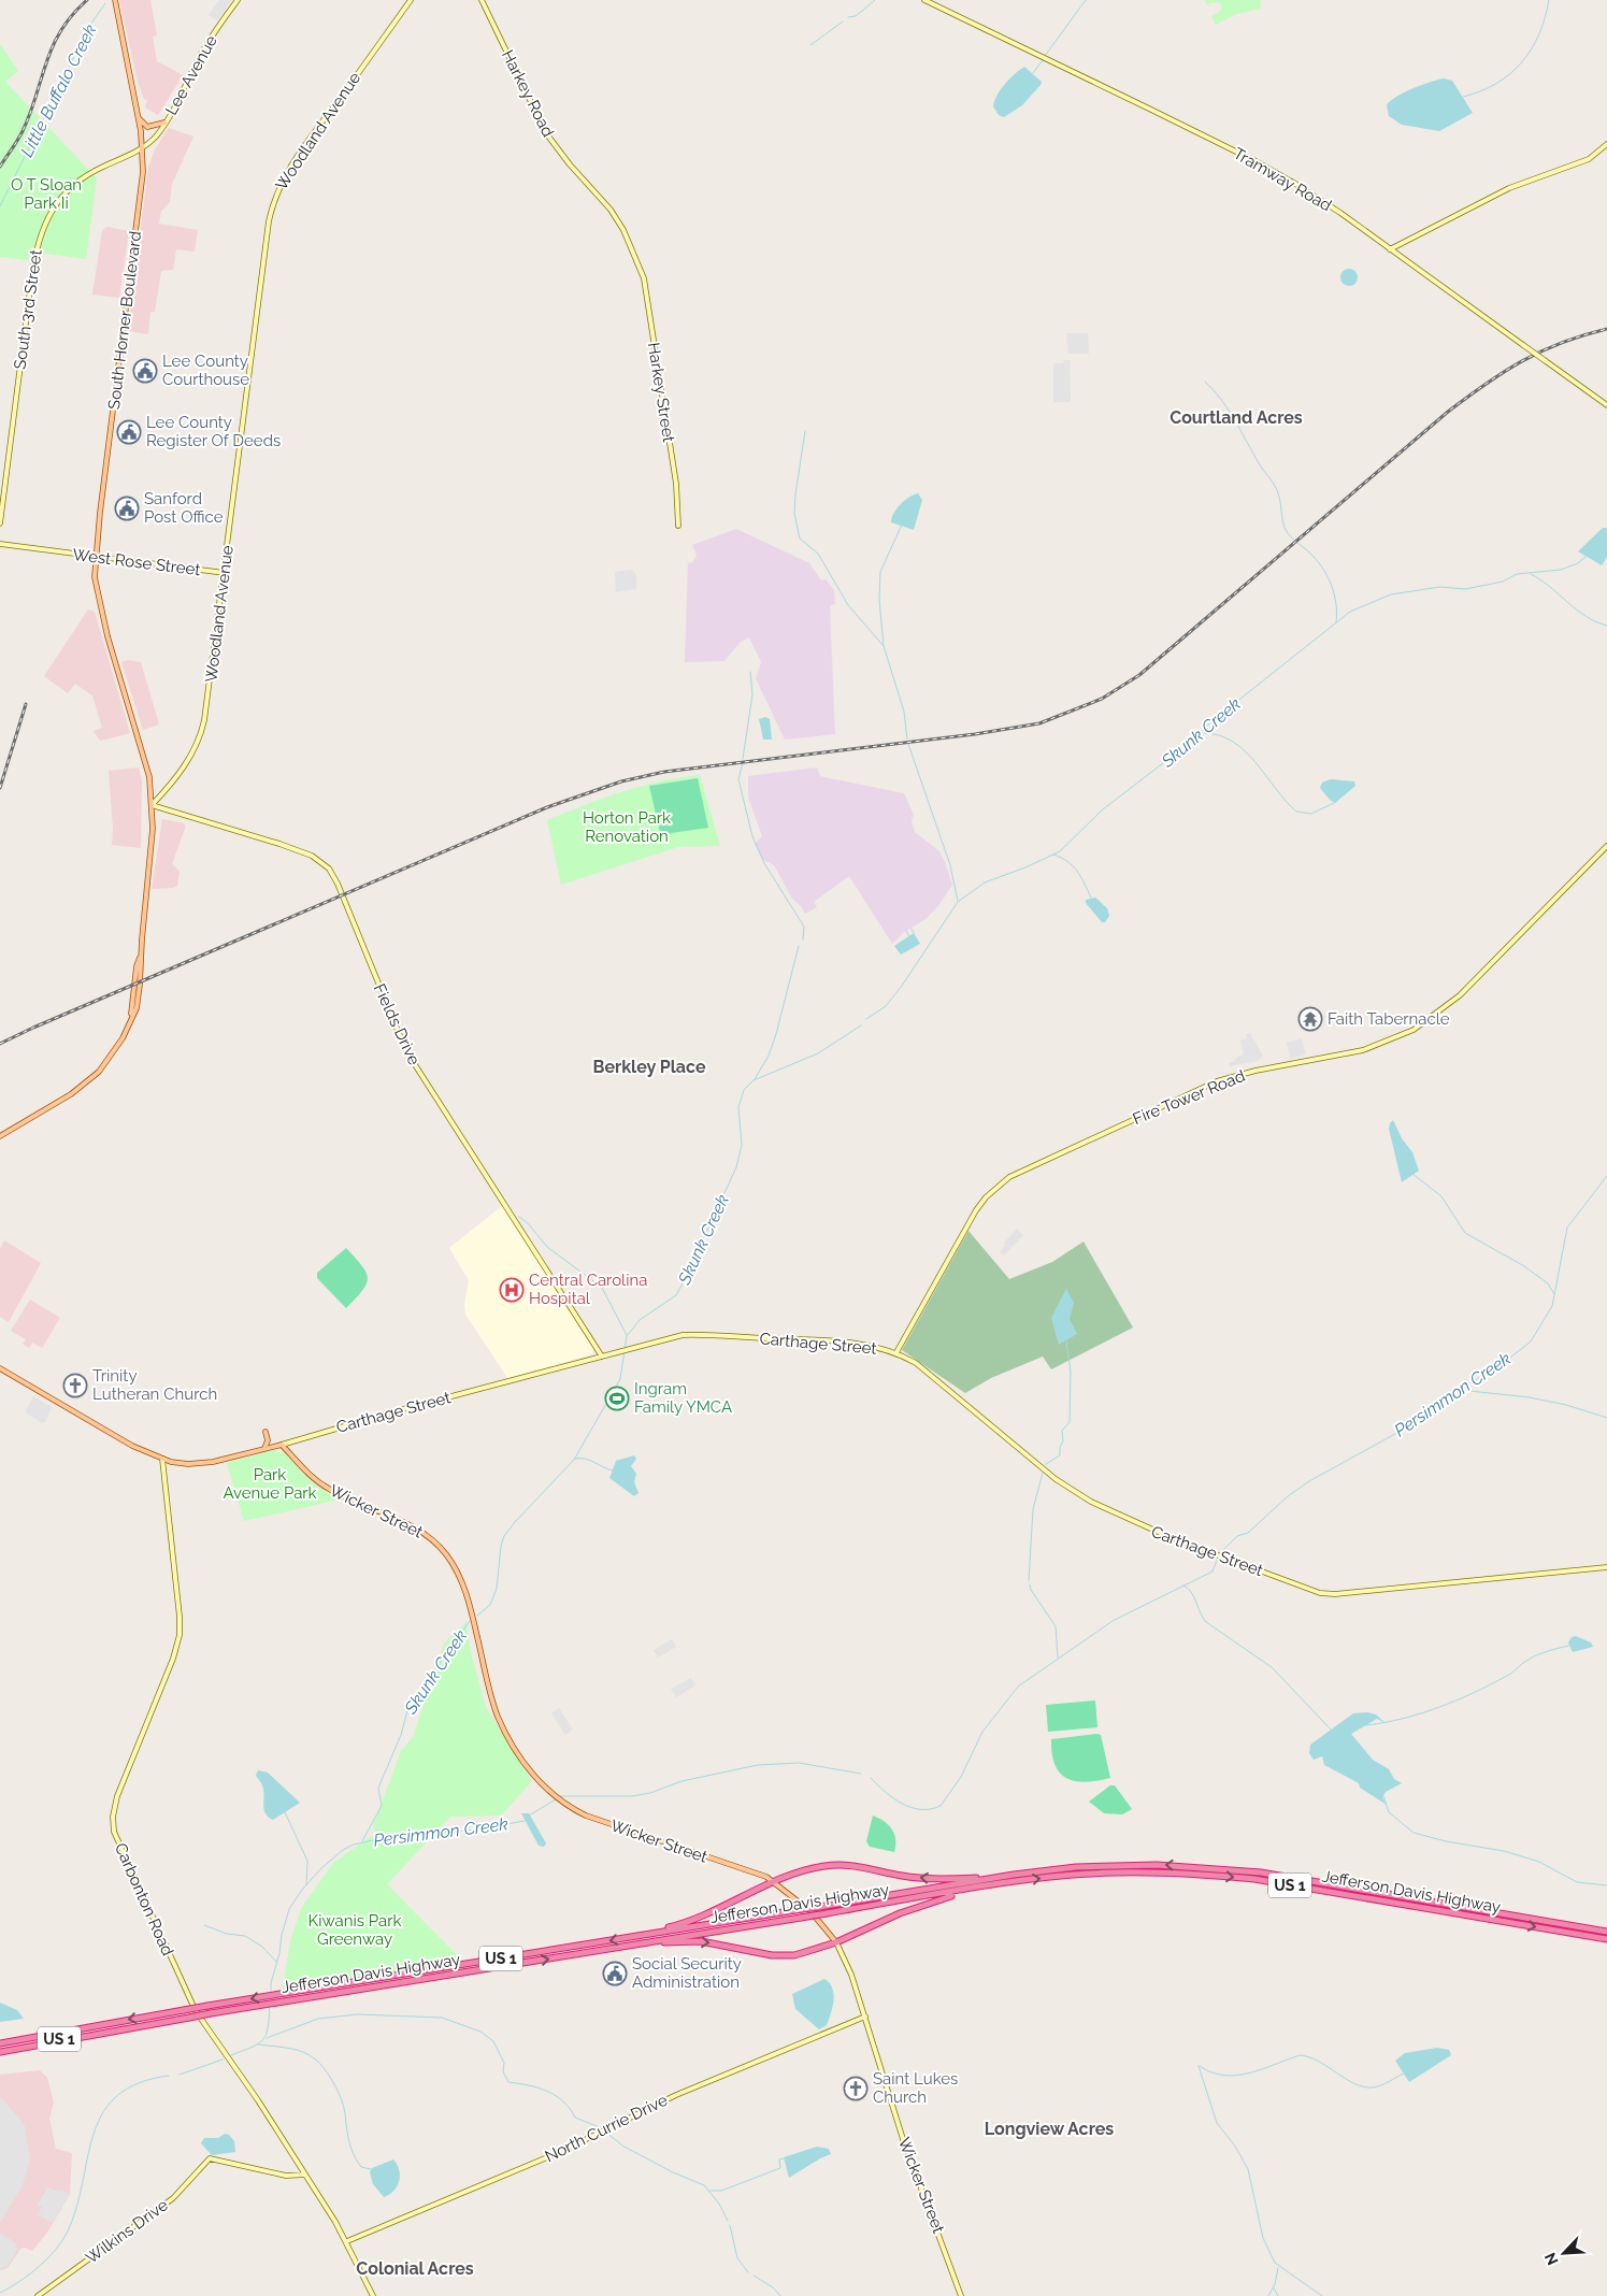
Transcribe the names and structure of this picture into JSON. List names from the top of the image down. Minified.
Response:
{"streets":{"highway":["US 1","Jefferson Davis Highway"],"main road":["South Horner Boulevard","Carthage Street","Wicker Street"],"street":["Lee Avenue","Harkey Road","Woodland Avenue","Tramway Road","South 3rd Street","Harkey Street","West Rose Street","Fields Drive","Fire Tower Road","Carbonton Road","North Currie Drive","Wilkins Drive"]},"crossings":[["Lee Avenue","South 3rd Street"],["Lee Avenue","South Horner Boulevard"],["Harkey Road","Harkey Street"],["Woodland Avenue","South Horner Boulevard"],["Woodland Avenue","West Rose Street"],["Woodland Avenue","Fields Drive"],["South 3rd Street","South Horner Boulevard"],["South Horner Boulevard","West Rose Street"],["South Horner Boulevard","Fields Drive"],["Fields Drive","Carthage Street"],["Fire Tower Road","Carthage Street"],["Carthage Street","Wicker Street"],["Carthage Street","Carbonton Road"],["Wicker Street","North Currie Drive"],["Carbonton Road","North Currie Drive"],["Carbonton Road","Wilkins Drive"]],"districts":["Courtland Acres","Berkley Place","Longview Acres","Colonial Acres"],"water":["Little Buffalo Creek","Skunk Creek","Persimmon Creek"],"parks":["O T Sloan Park Ii","Horton Park Renovation","Park Avenue Park","Kiwanis Park Greenway"],"places":{"public building":["Lee County Courthouse","Lee County Register Of Deeds","Sanford Post Office","Social Security Administration"],"temple":["Faith Tabernacle"],"hospital":["Central Carolina Hospital"],"church":["Trinity Lutheran Church","Saint Lukes Church"],"sports":["Ingram Family YMCA"]},"north":"bottom left"}
